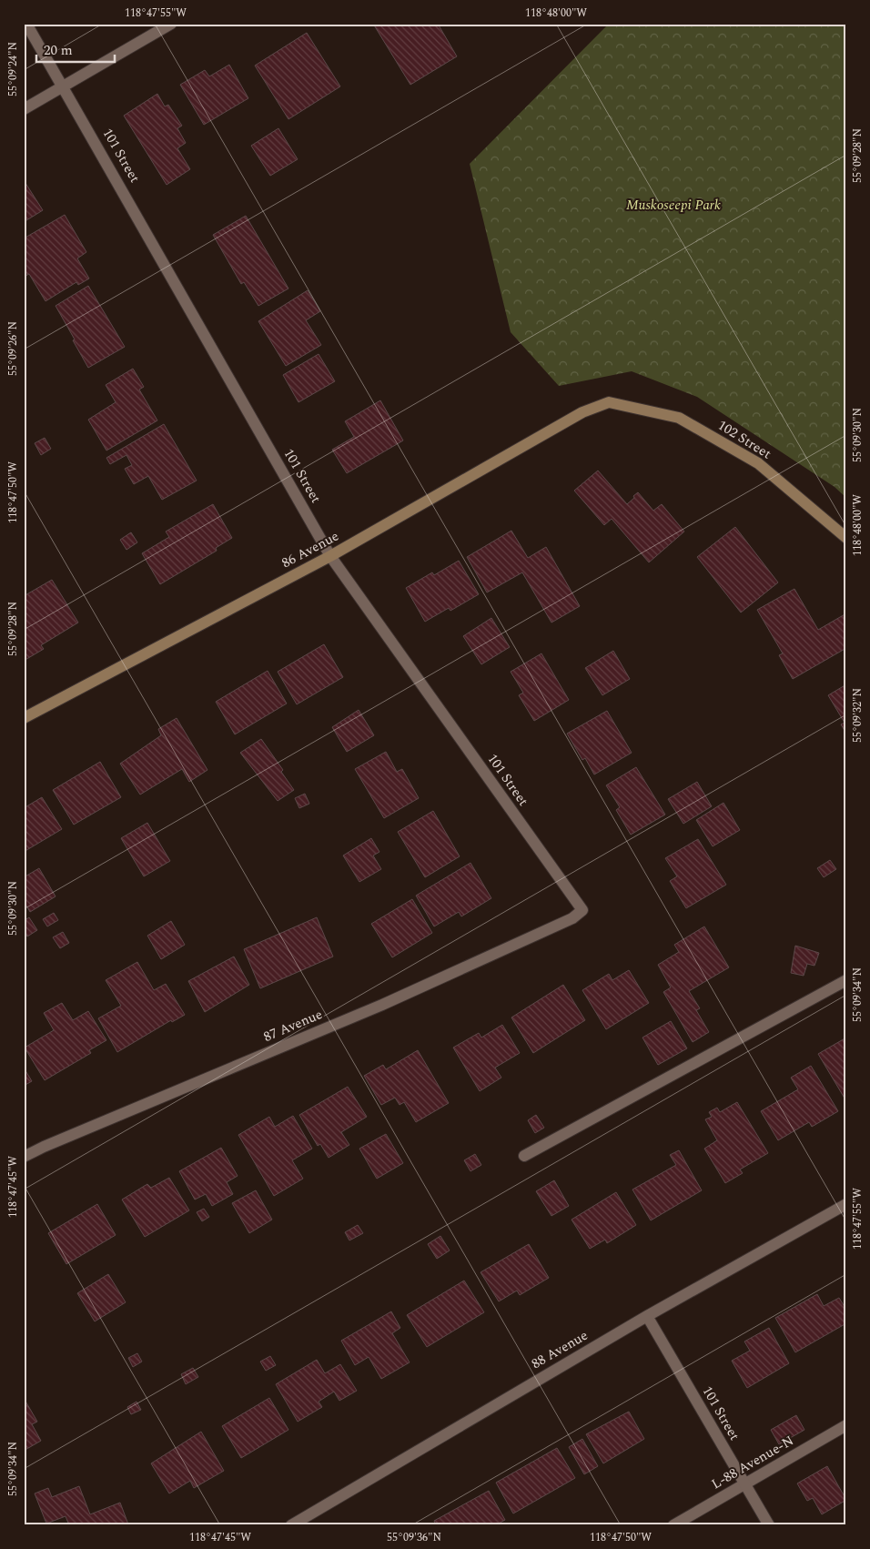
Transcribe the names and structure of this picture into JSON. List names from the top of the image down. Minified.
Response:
{"streets":{"street":["101 Street","102 Street","86 Avenue","87 Avenue","88 Avenue","L-88 Avenue-N"]},"crossings":[["101 Street","86 Avenue"],["101 Street","87 Avenue"],["101 Street","88 Avenue"],["101 Street","L-88 Avenue-N"],["102 Street","86 Avenue"]],"parks":["Muskoseepi Park"],"scale_bar":"20 m","coordinates":["118°47'55\"W","118°48'00\"W","55°09'24\"N","55°09'28\"N","55°09'26\"N","55°09'30\"N","118°47'50\"W","55°09'32\"N","55°09'34\"N","118°47'45\"W","55°09'36\"N"]}
